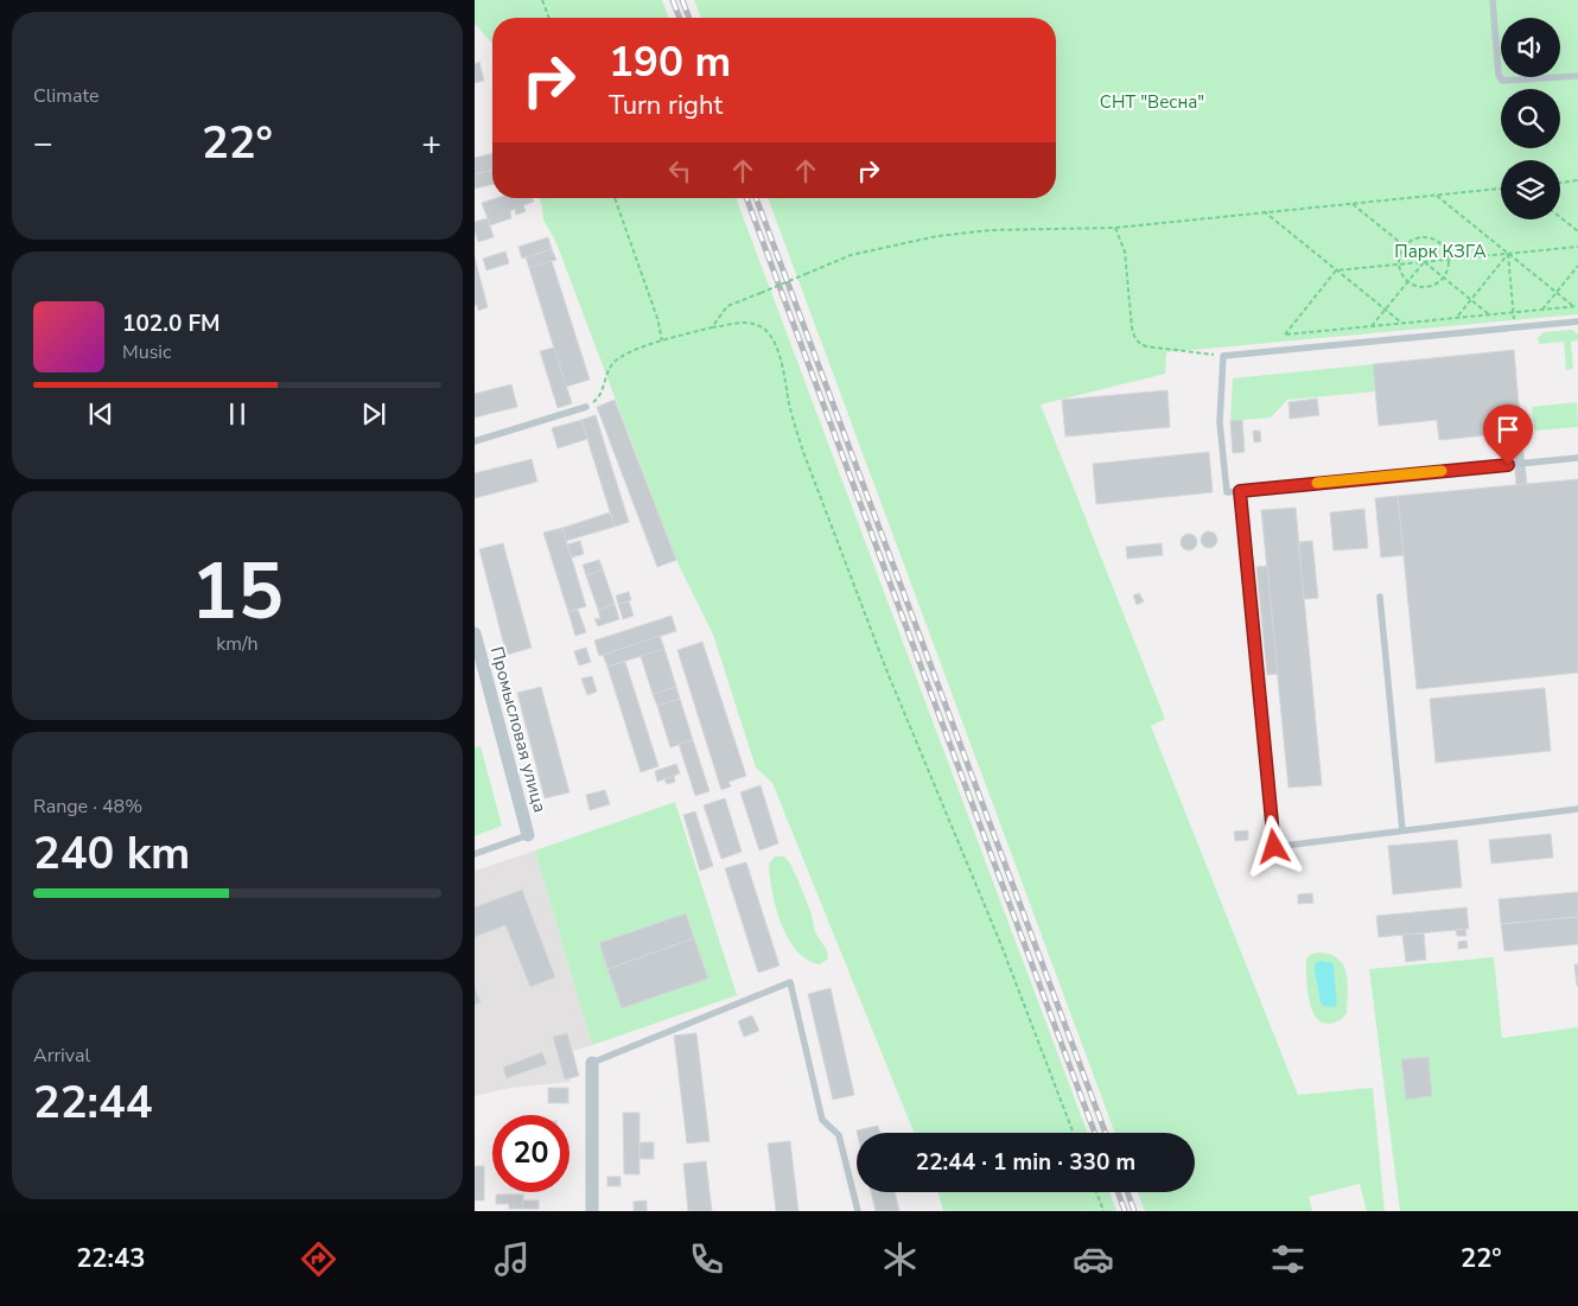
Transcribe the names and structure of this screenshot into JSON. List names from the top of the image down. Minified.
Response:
{"streets":{"street":["Промысловая улица"]},"parks":["СНТ \"Весна\"","Парк КЗГА"],"page":{"tile":["Climate",["15","km/h"],["Range · 48%","240 km"],["Arrival","22:44"]],"turn":["190 m","Turn right"],"heat":["−","22°","+"],"song":["102.0 FM","Music"],"limit":"20","trip":"22:44 · 1 min · 330 m","tabs":["22:43","22°"]}}
